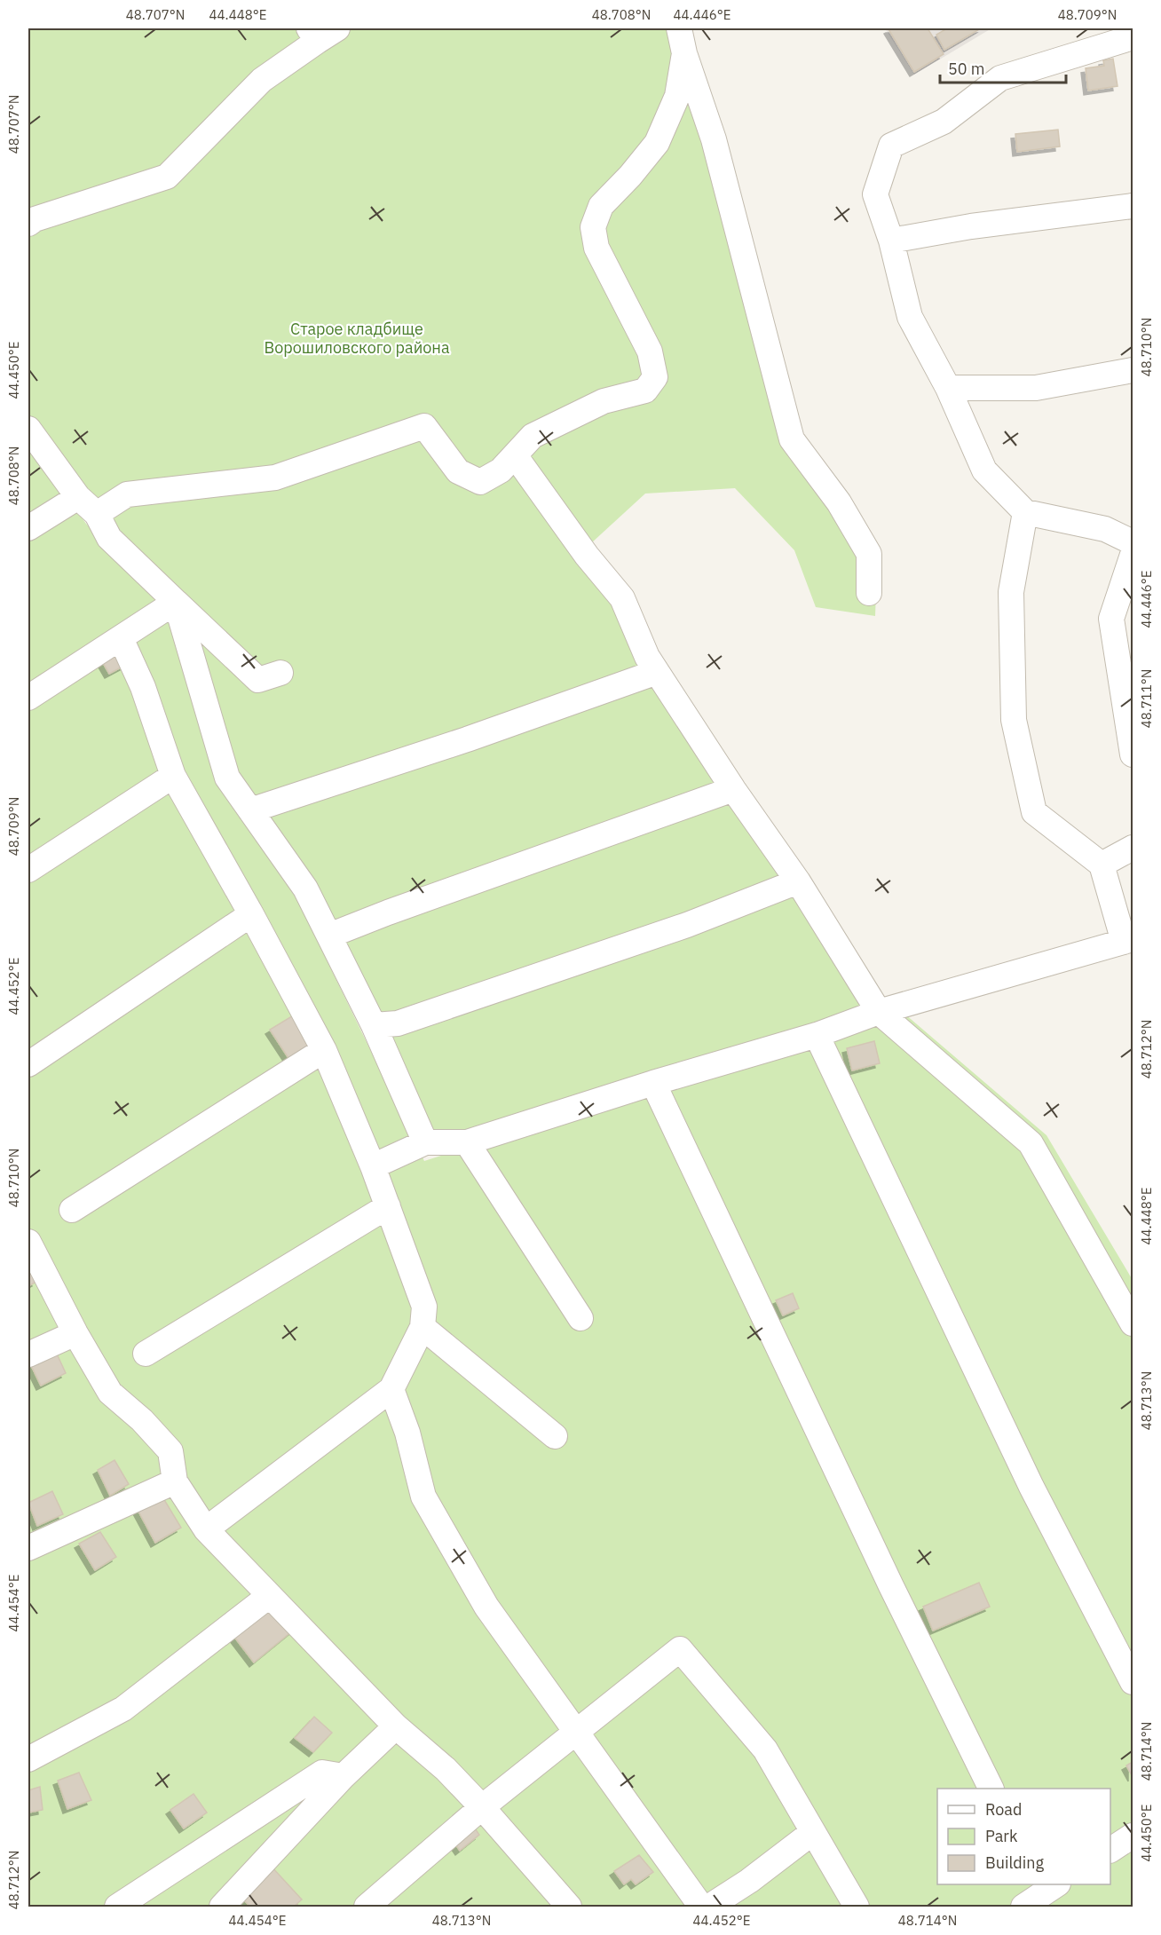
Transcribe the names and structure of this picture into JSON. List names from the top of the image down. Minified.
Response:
{"parks":["Старое кладбище Ворошиловского района"],"legend":["Road","Park","Building"],"scale_bar":"50 m","coordinates":["48.707°N","44.448°E","48.708°N","44.446°E","48.709°N","48.710°N","44.450°E","48.711°N","44.452°E","48.712°N","48.713°N","44.454°E","48.714°N"]}
